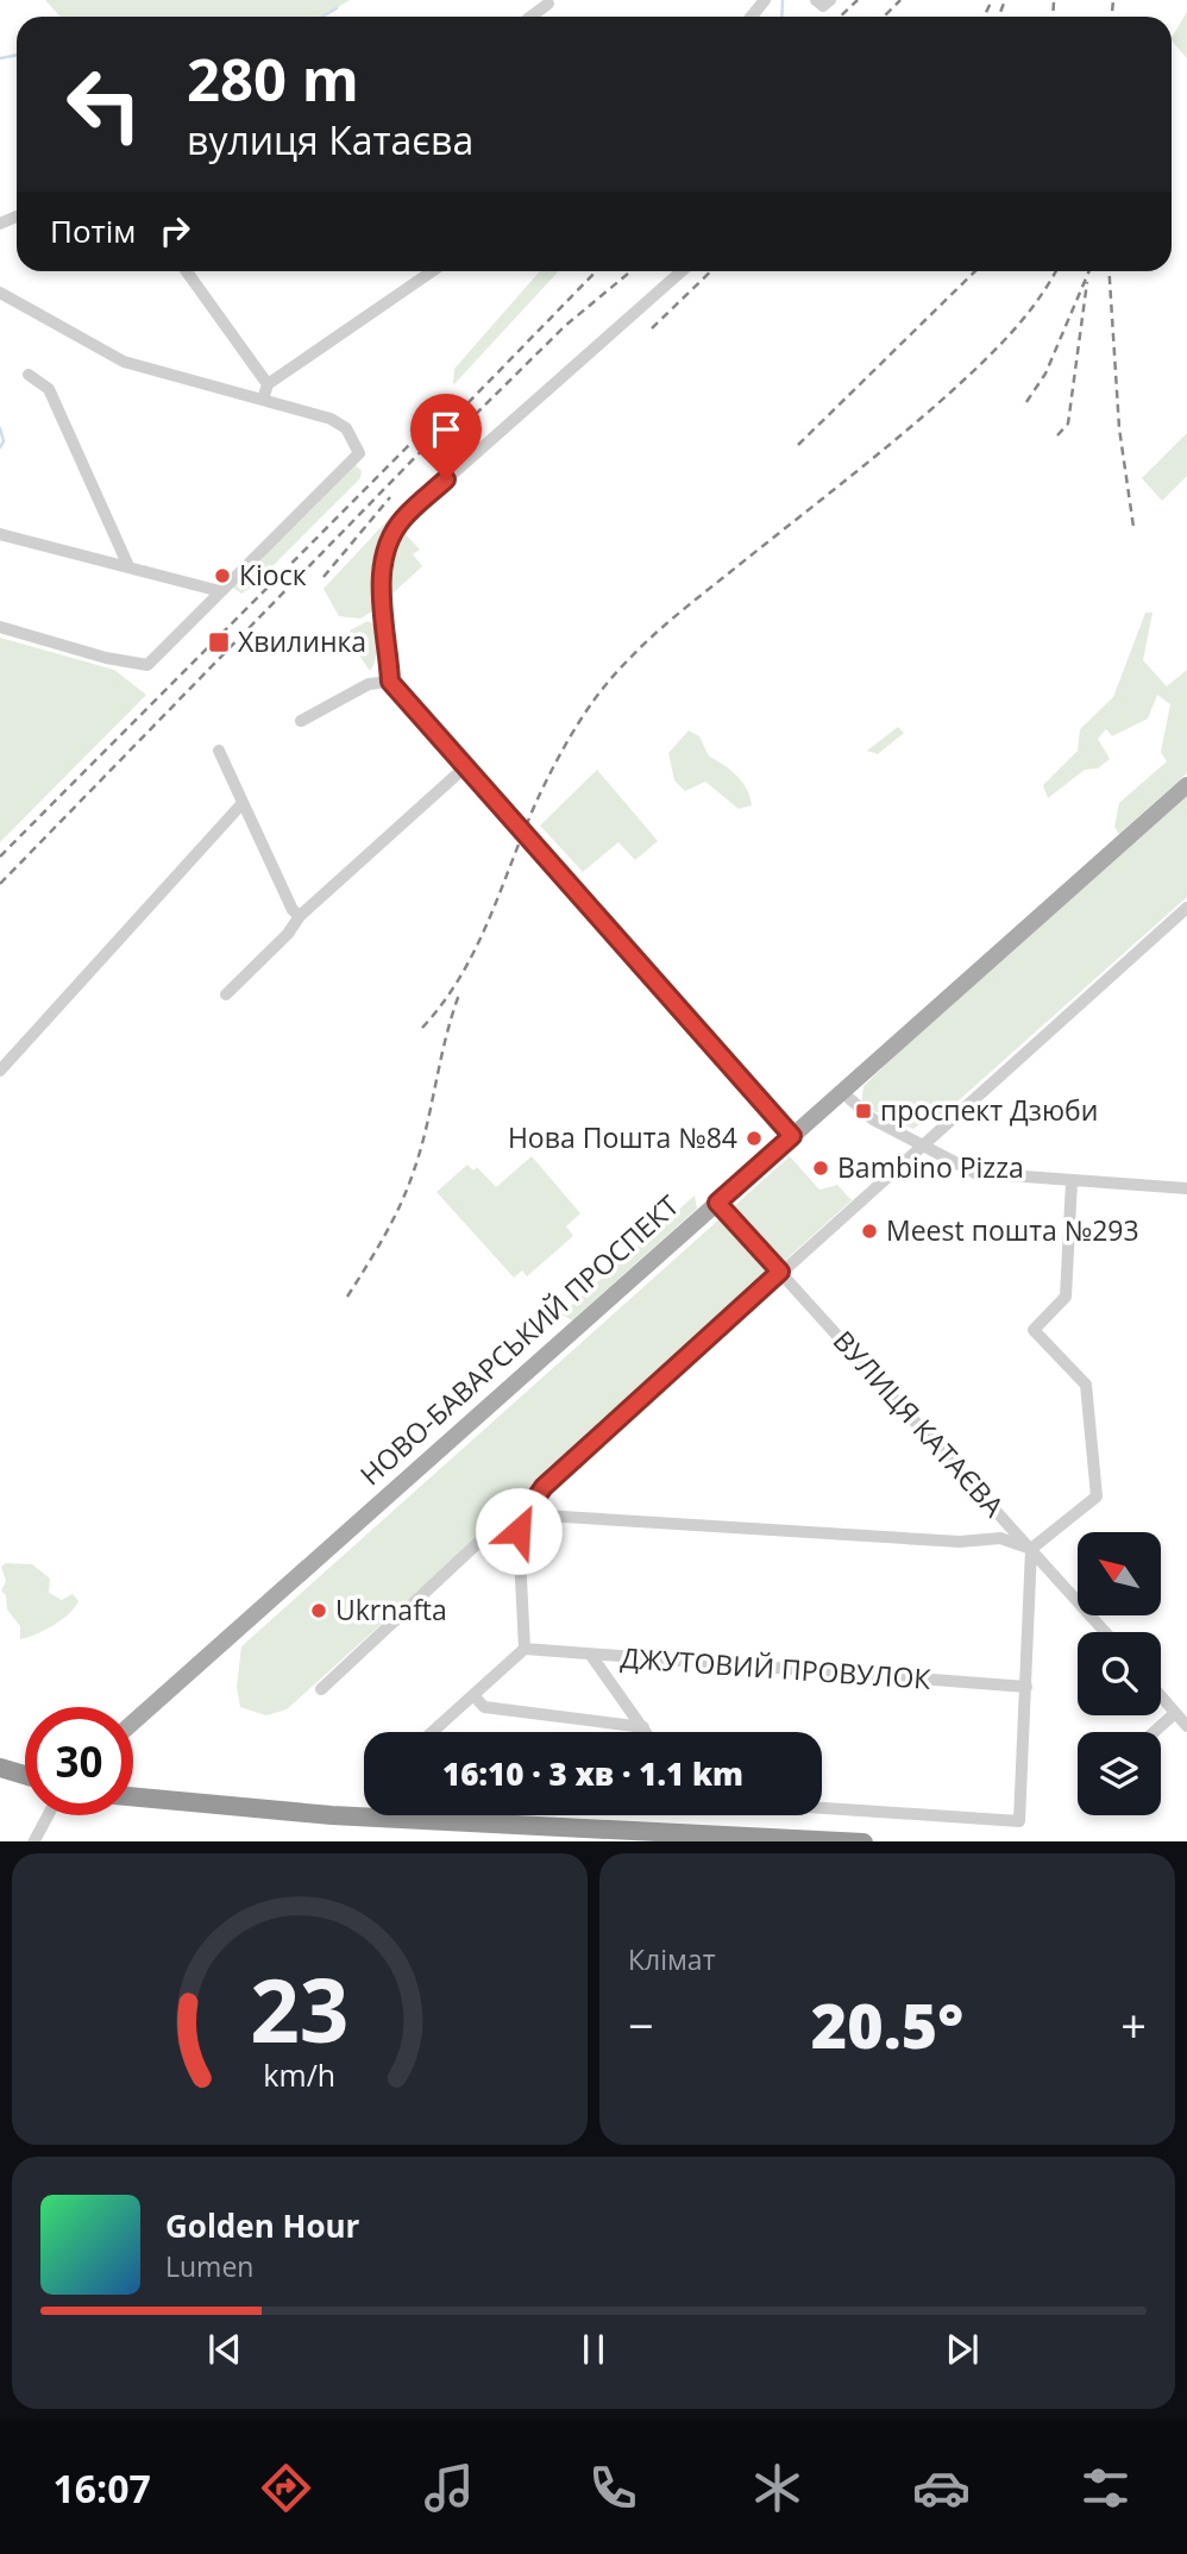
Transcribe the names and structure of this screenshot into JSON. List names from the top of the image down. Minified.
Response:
{"streets":{"main road":["НОВО-БАВАРСЬКИЙ ПРОСПЕКТ"],"street":["ВУЛИЦЯ КАТАЄВА","ДЖУТОВИЙ ПРОВУЛОК"]},"crossings":[["НОВО-БАВАРСЬКИЙ ПРОСПЕКТ","ВУЛИЦЯ КАТАЄВА"]],"places":{"other":["Кіоск","Нова Пошта №84","Bambino Pizza","Meest пошта №293","Ukrnafta"],"transit":["Хвилинка","проспект Дзюби"]},"north":"top left","page":{"turn":["280 m","вулиця Катаєва"],"then":"Потім","limit":"30","trip":"16:10 · 3 хв · 1.1 km","tile":"Клімат","heat":["−","20.5°","+"],"song":["Golden Hour","Lumen"],"tabs":"16:07","gauge":["23","km/h"]}}
